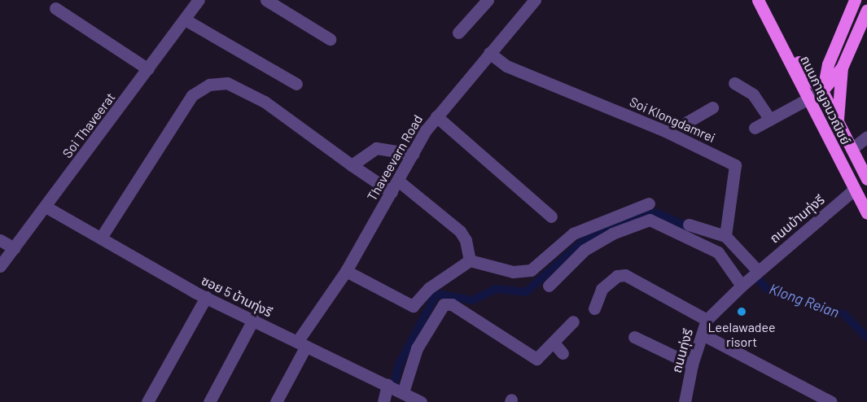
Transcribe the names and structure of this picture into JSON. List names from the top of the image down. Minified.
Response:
{"streets":{"main road":["ถนนกาญจนวณิชย์"],"street":["Soi Klongdamrei","Soi Thaveerat","Thaveevarn Road","ถนนบ้านทุ่งรี","ซอย 5 บ้านทุ่งรี","ถนนทุ่งรี"]},"crossings":[["ถนนกาญจนวณิชย์","ถนนบ้านทุ่งรี"],["Soi Klongdamrei","Thaveevarn Road"],["Soi Thaveerat","ซอย 5 บ้านทุ่งรี"],["Thaveevarn Road","ซอย 5 บ้านทุ่งรี"],["ถนนบ้านทุ่งรี","ถนนทุ่งรี"]],"water":["Klong Reian"],"places":["Leelawadee risort"]}
